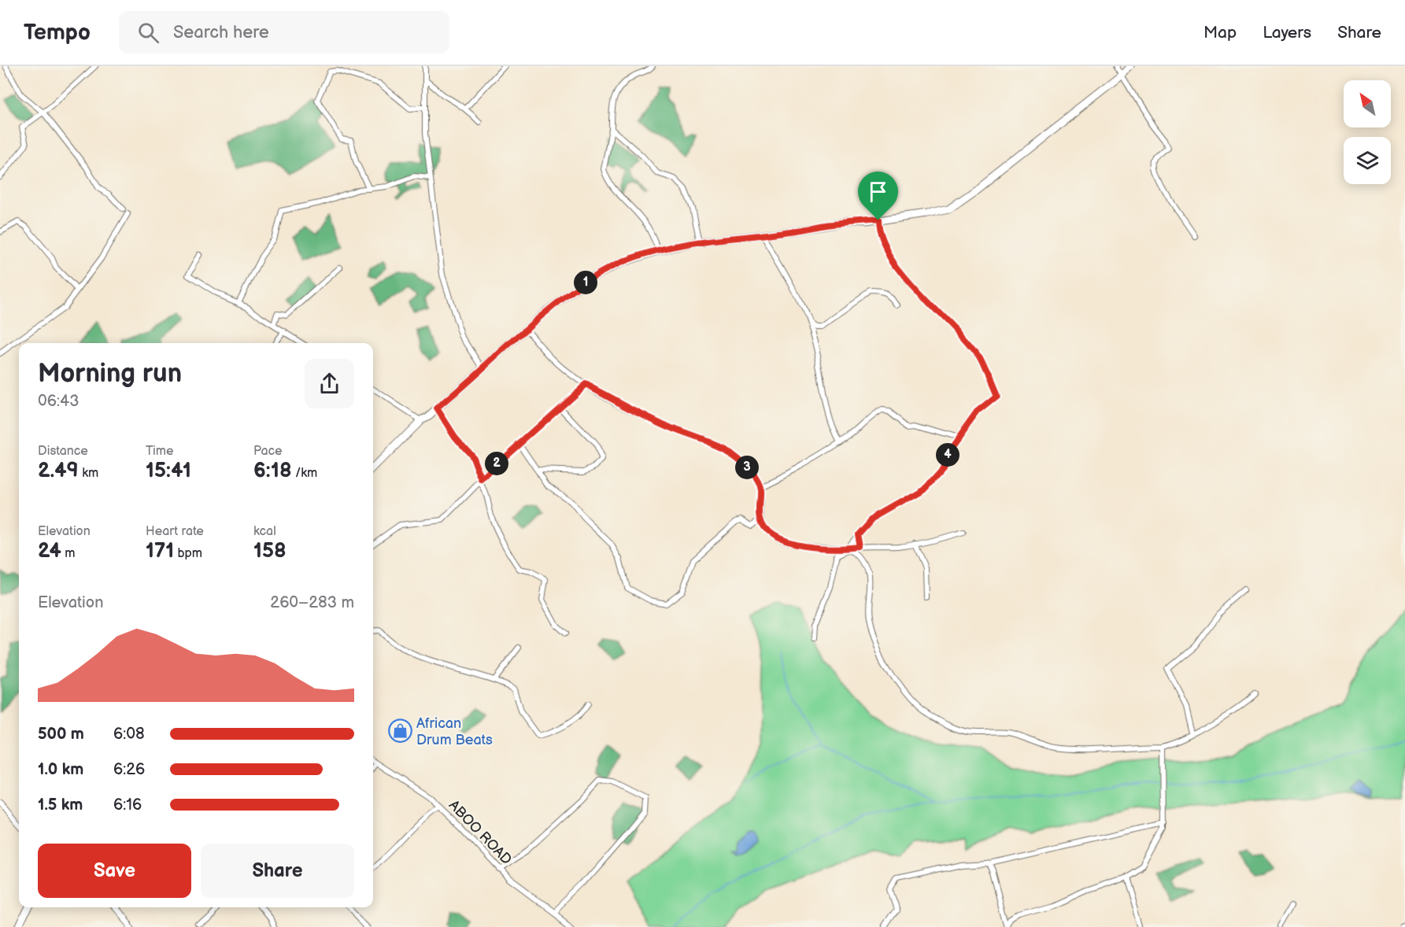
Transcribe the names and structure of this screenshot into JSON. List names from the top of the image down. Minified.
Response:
{"streets":{"street":["ABOO ROAD"]},"places":{"shop":["African Drum Beats"]},"north":"top left","page":{"header":"Tempo","search":"Search here","nav":["Map","Layers","Share"],"pins":["1","4","2","3"],"heading":["Morning run","06:43"],"stats":[["Distance","2.49 km"],["Time","15:41"],["Pace","6:18 /km"],["Elevation","24 m"],["Heart rate","171 bpm"],["kcal","158"]],"chart":["Elevation","260–283 m"],"list":[{"name":"500 m","note":"6:08"},{"name":"1.0 km","note":"6:26"},{"name":"1.5 km","note":"6:16"}],"buttons":["Save","Share"]}}
